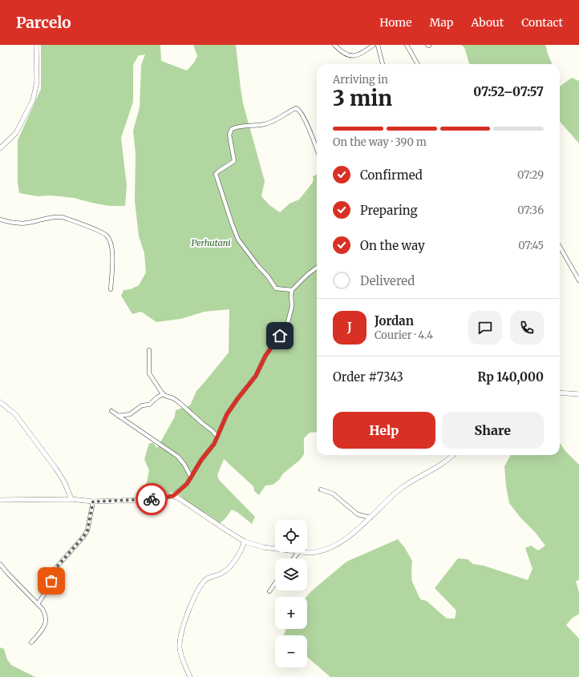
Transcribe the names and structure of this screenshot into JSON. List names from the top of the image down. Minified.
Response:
{"parks":["Perhutani"],"page":{"header":"Parcelo","nav":["Home","Map","About","Contact"],"heading":["3 min","Arriving in","07:52–07:57"],"panel":["Jordan","Courier · 4.4","Order #7343","Rp 140,000"],"bar":"On the way · 390 m","list":[["Confirmed","07:29"],["Preparing","07:36"],["On the way","07:45"],"Delivered"],"round":"J","buttons":["Help","Share"],"map_buttons":["+","−"]}}
